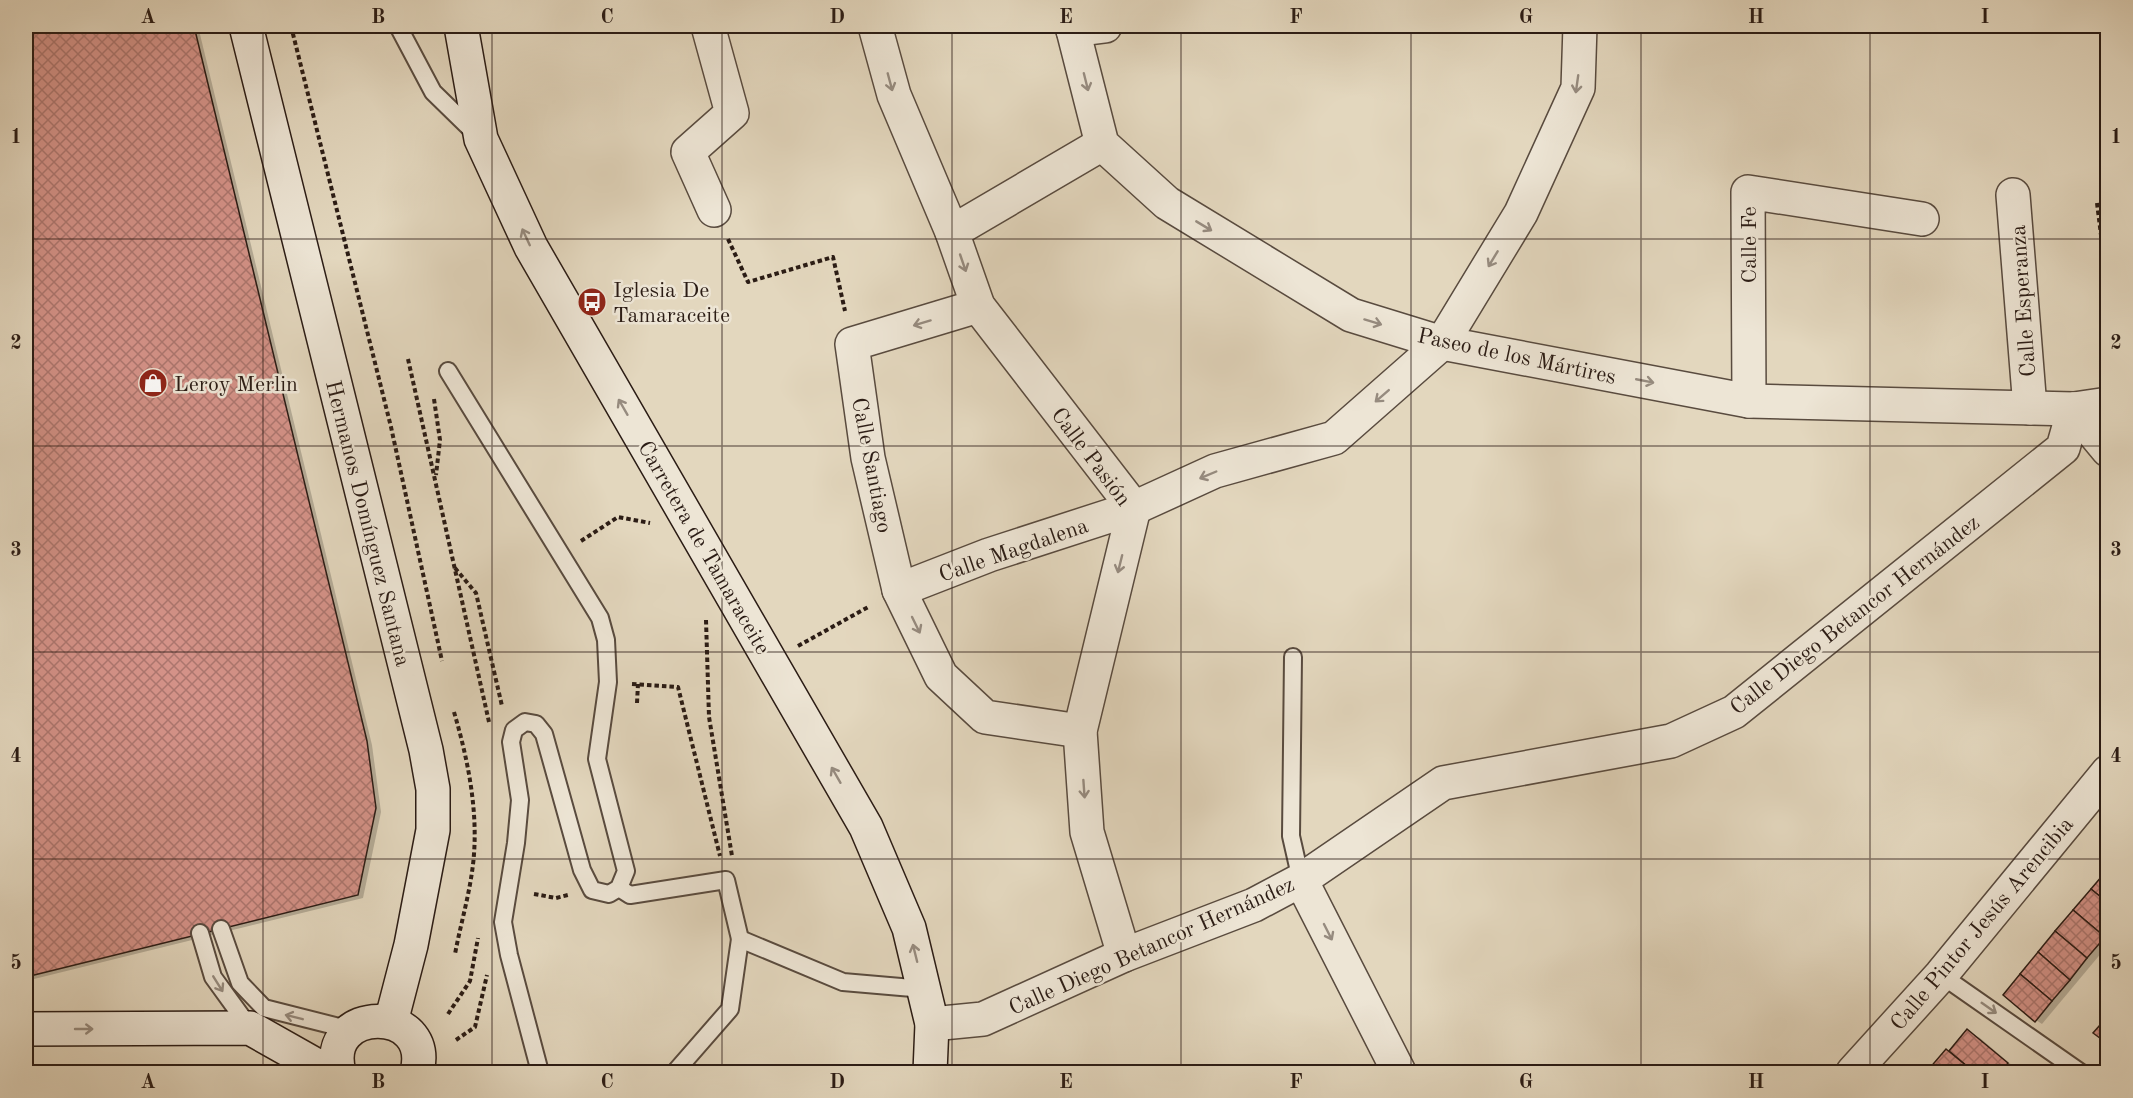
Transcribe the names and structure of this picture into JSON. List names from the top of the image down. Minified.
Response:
{"streets":{"street":["Calle Fe","Calle Esperanza","Paseo de los Mártires","Calle Pasión","Calle Santiago","Hermanos Domínguez Santana","Carretera de Tamaraceite","Calle Magdalena","Calle Diego Betancor Hernández","Calle Pintor Jesús Arencibia"]},"crossings":[["Calle Fe","Paseo de los Mártires"],["Calle Esperanza","Paseo de los Mártires"],["Paseo de los Mártires","Calle Magdalena"],["Paseo de los Mártires","Calle Diego Betancor Hernández"],["Calle Pasión","Calle Santiago"],["Calle Pasión","Calle Magdalena"],["Calle Pasión","Calle Diego Betancor Hernández"],["Calle Santiago","Calle Magdalena"],["Carretera de Tamaraceite","Calle Diego Betancor Hernández"]],"one_way":["Paseo de los Mártires","Calle Pasión","Calle Santiago","Carretera de Tamaraceite","Calle Magdalena"],"places":{"bus stop":["Iglesia De Tamaraceite"],"shop":["Leroy Merlin"]},"grid":{"columns":["A","B","C","D","E","F","G","H","I"],"rows":["1","2","3","4","5"]}}
